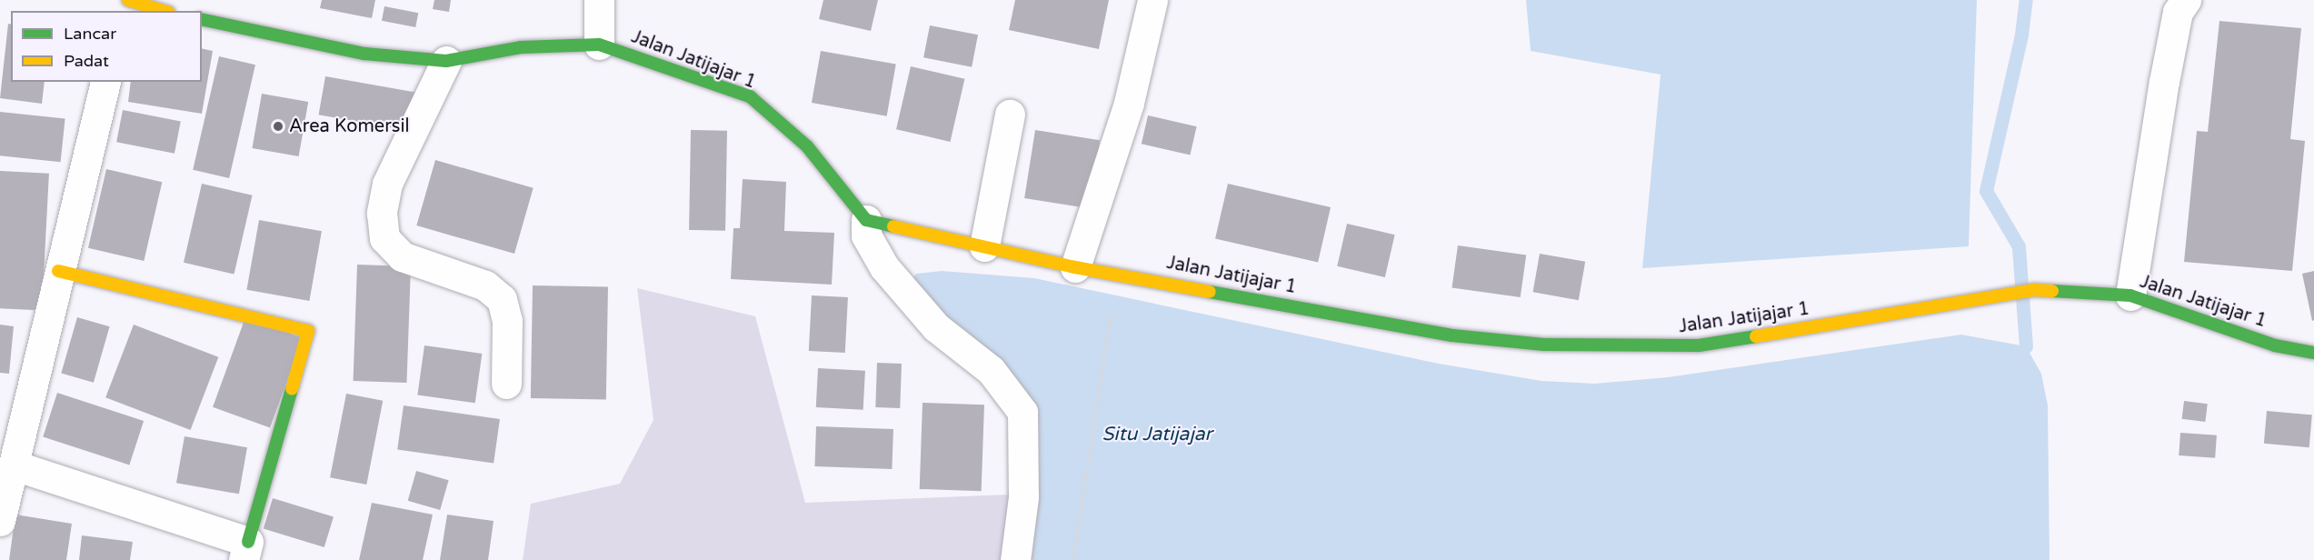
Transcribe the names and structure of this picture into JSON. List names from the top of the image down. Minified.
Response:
{"streets":{"street":["Jalan Jatijajar 1"]},"water":["Situ Jatijajar"],"places":["Area Komersil"],"legend":["Lancar","Padat"]}
